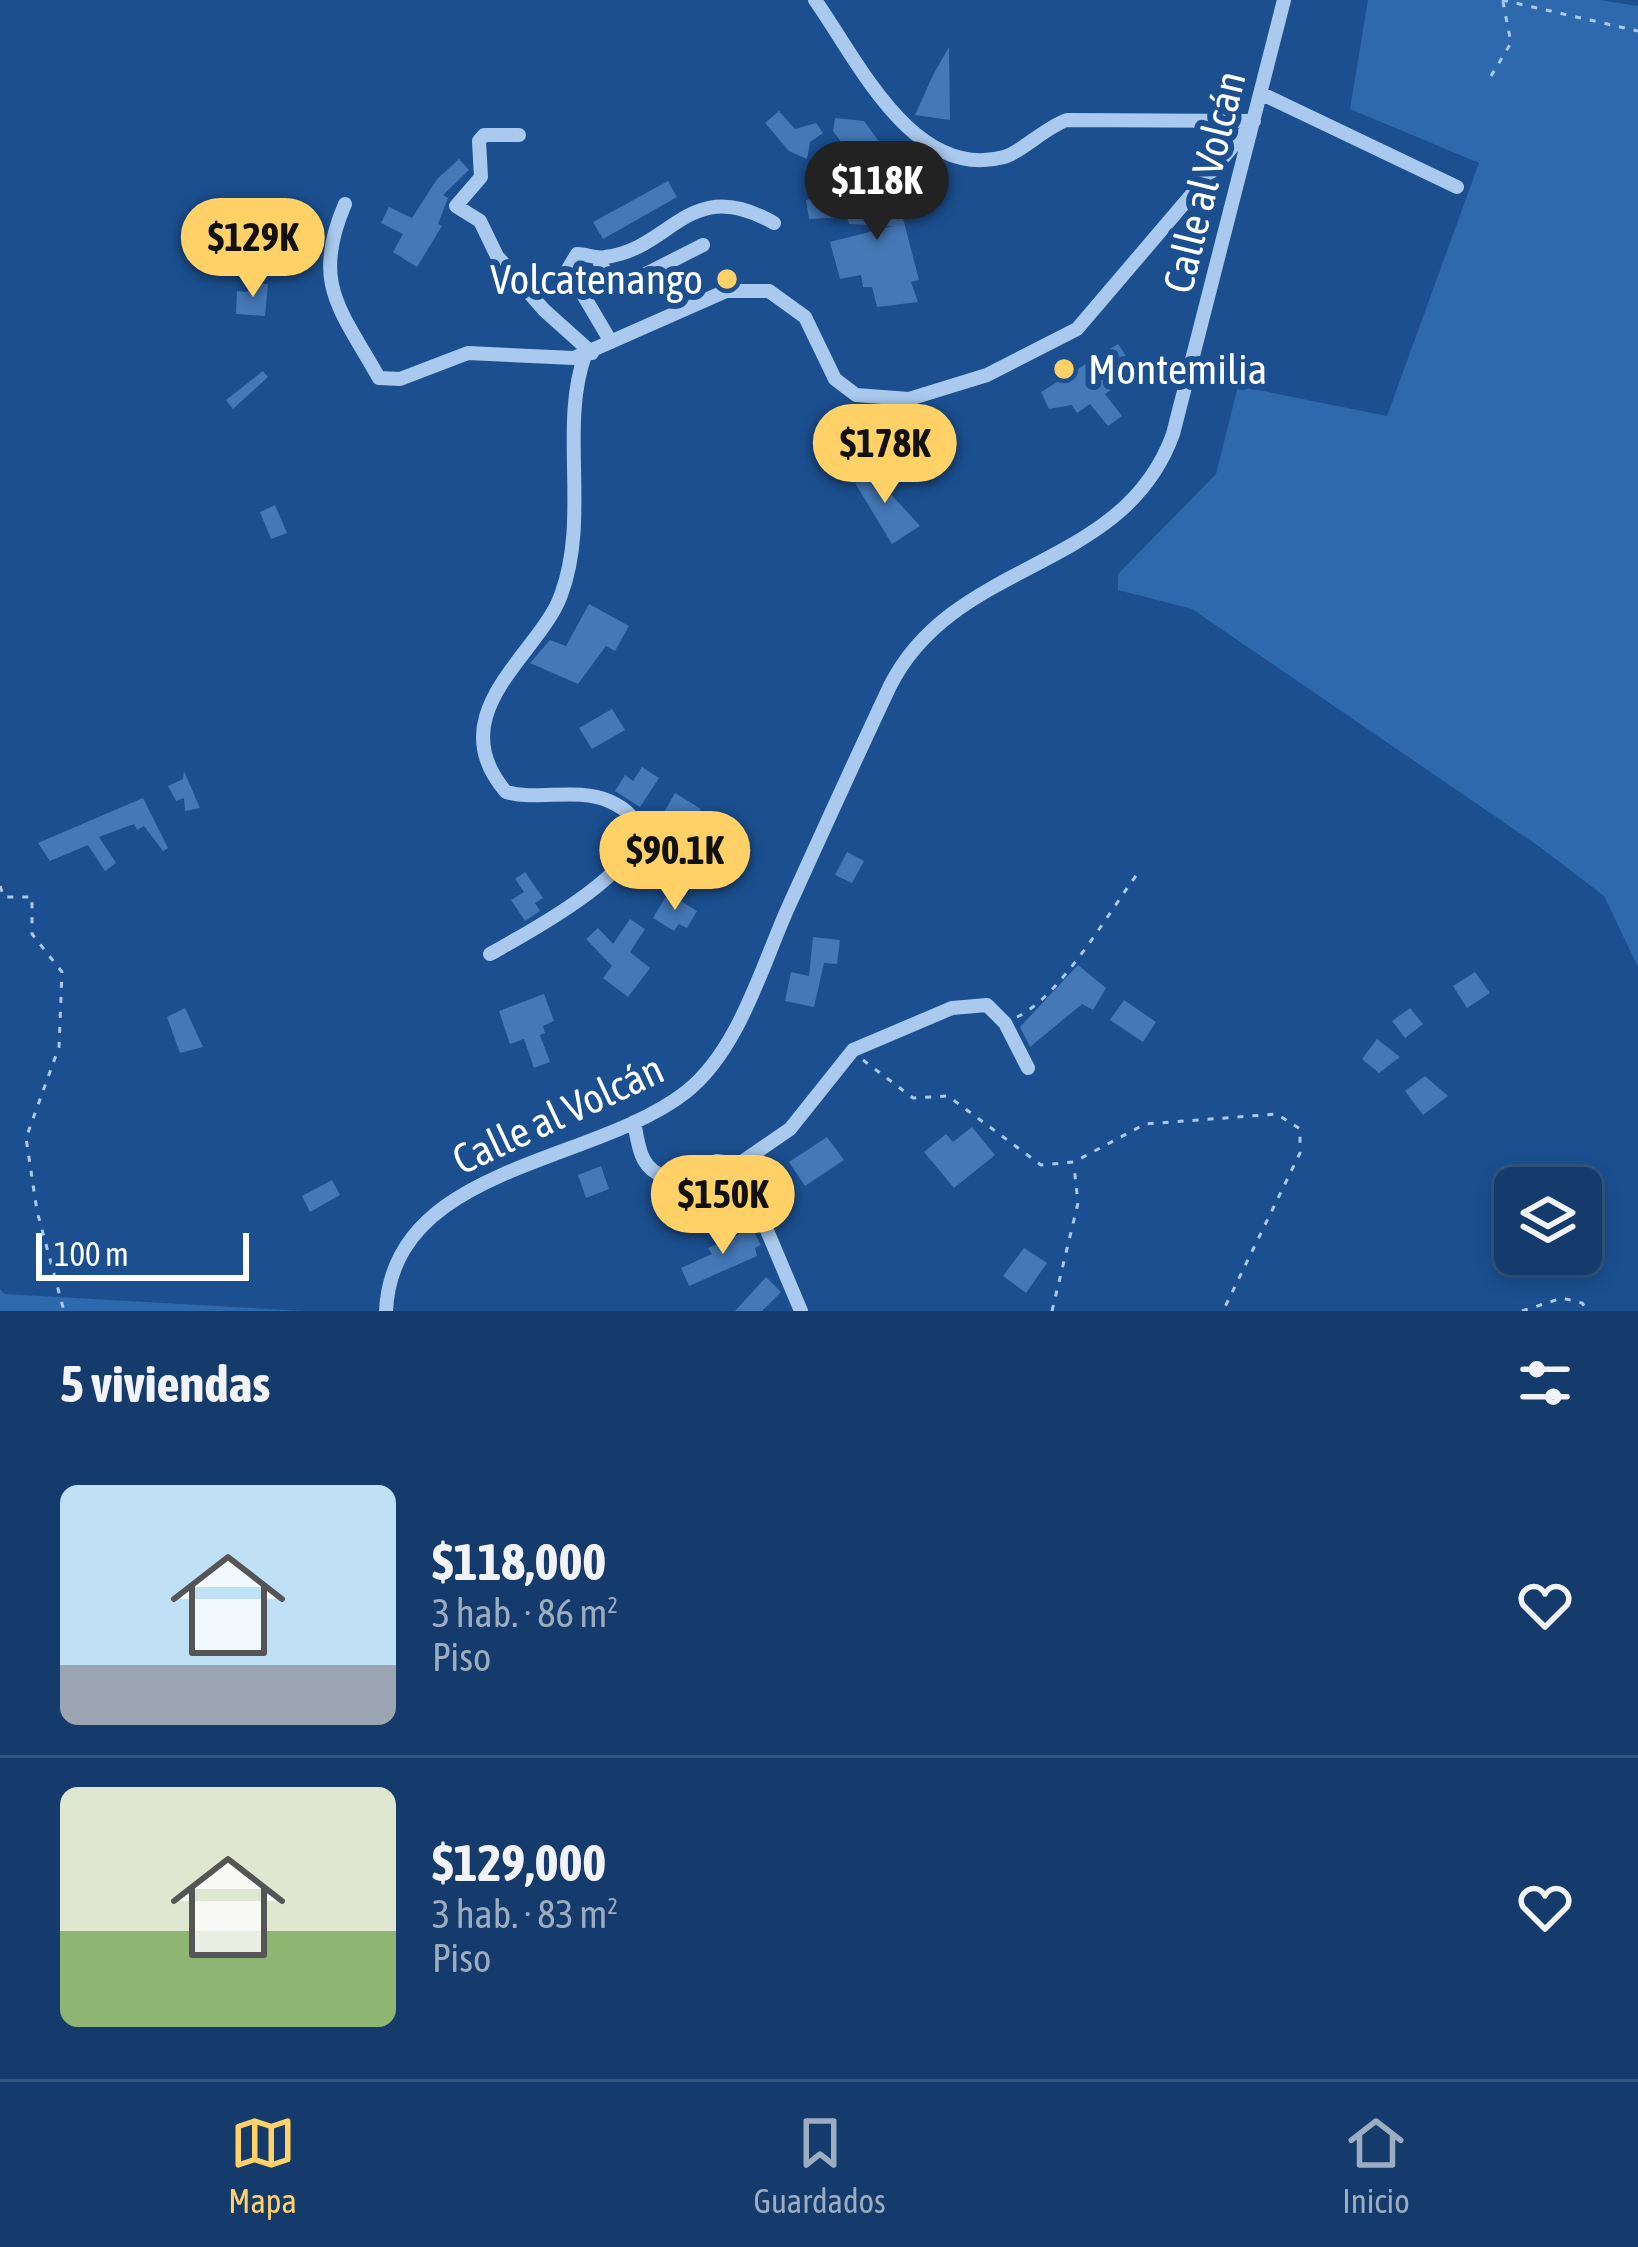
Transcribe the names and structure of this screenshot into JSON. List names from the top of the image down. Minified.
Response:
{"streets":{"street":["Calle al Volcán"]},"places":["Volcatenango","Montemilia"],"scale_bar":"100 m","page":{"price":["$118K","$129K","$178K","$90.1K","$150K"],"scale":"100 m","heading":"5 viviendas","list":[{"name":"$118,000","note":"3 hab. · 86 m² · Piso"},{"name":"$129,000","note":"3 hab. · 83 m² · Piso"}],"tabs":["Mapa","Guardados","Inicio"]}}
